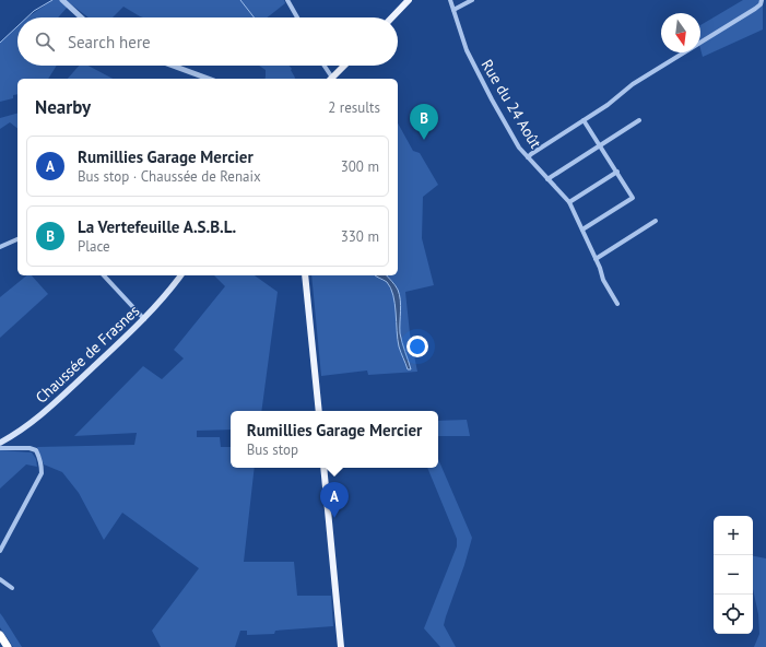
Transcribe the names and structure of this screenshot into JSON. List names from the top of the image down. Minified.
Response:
{"streets":{"main road":["Chaussée de Frasnes"],"street":["Rue du 24 Août"]},"north":"bottom","page":{"search":"Search here","heading":["Nearby","2 results"],"pins":["B","A"],"list":[{"mark":"A","name":"Rumillies Garage Mercier","note":"Bus stop · Chaussée de Renaix","value":"300 m"},{"mark":"B","name":"La Vertefeuille A.S.B.L.","note":"Place","value":"330 m"}],"popup":["Rumillies Garage Mercier","Bus stop"],"map_buttons":["+","−"]}}
